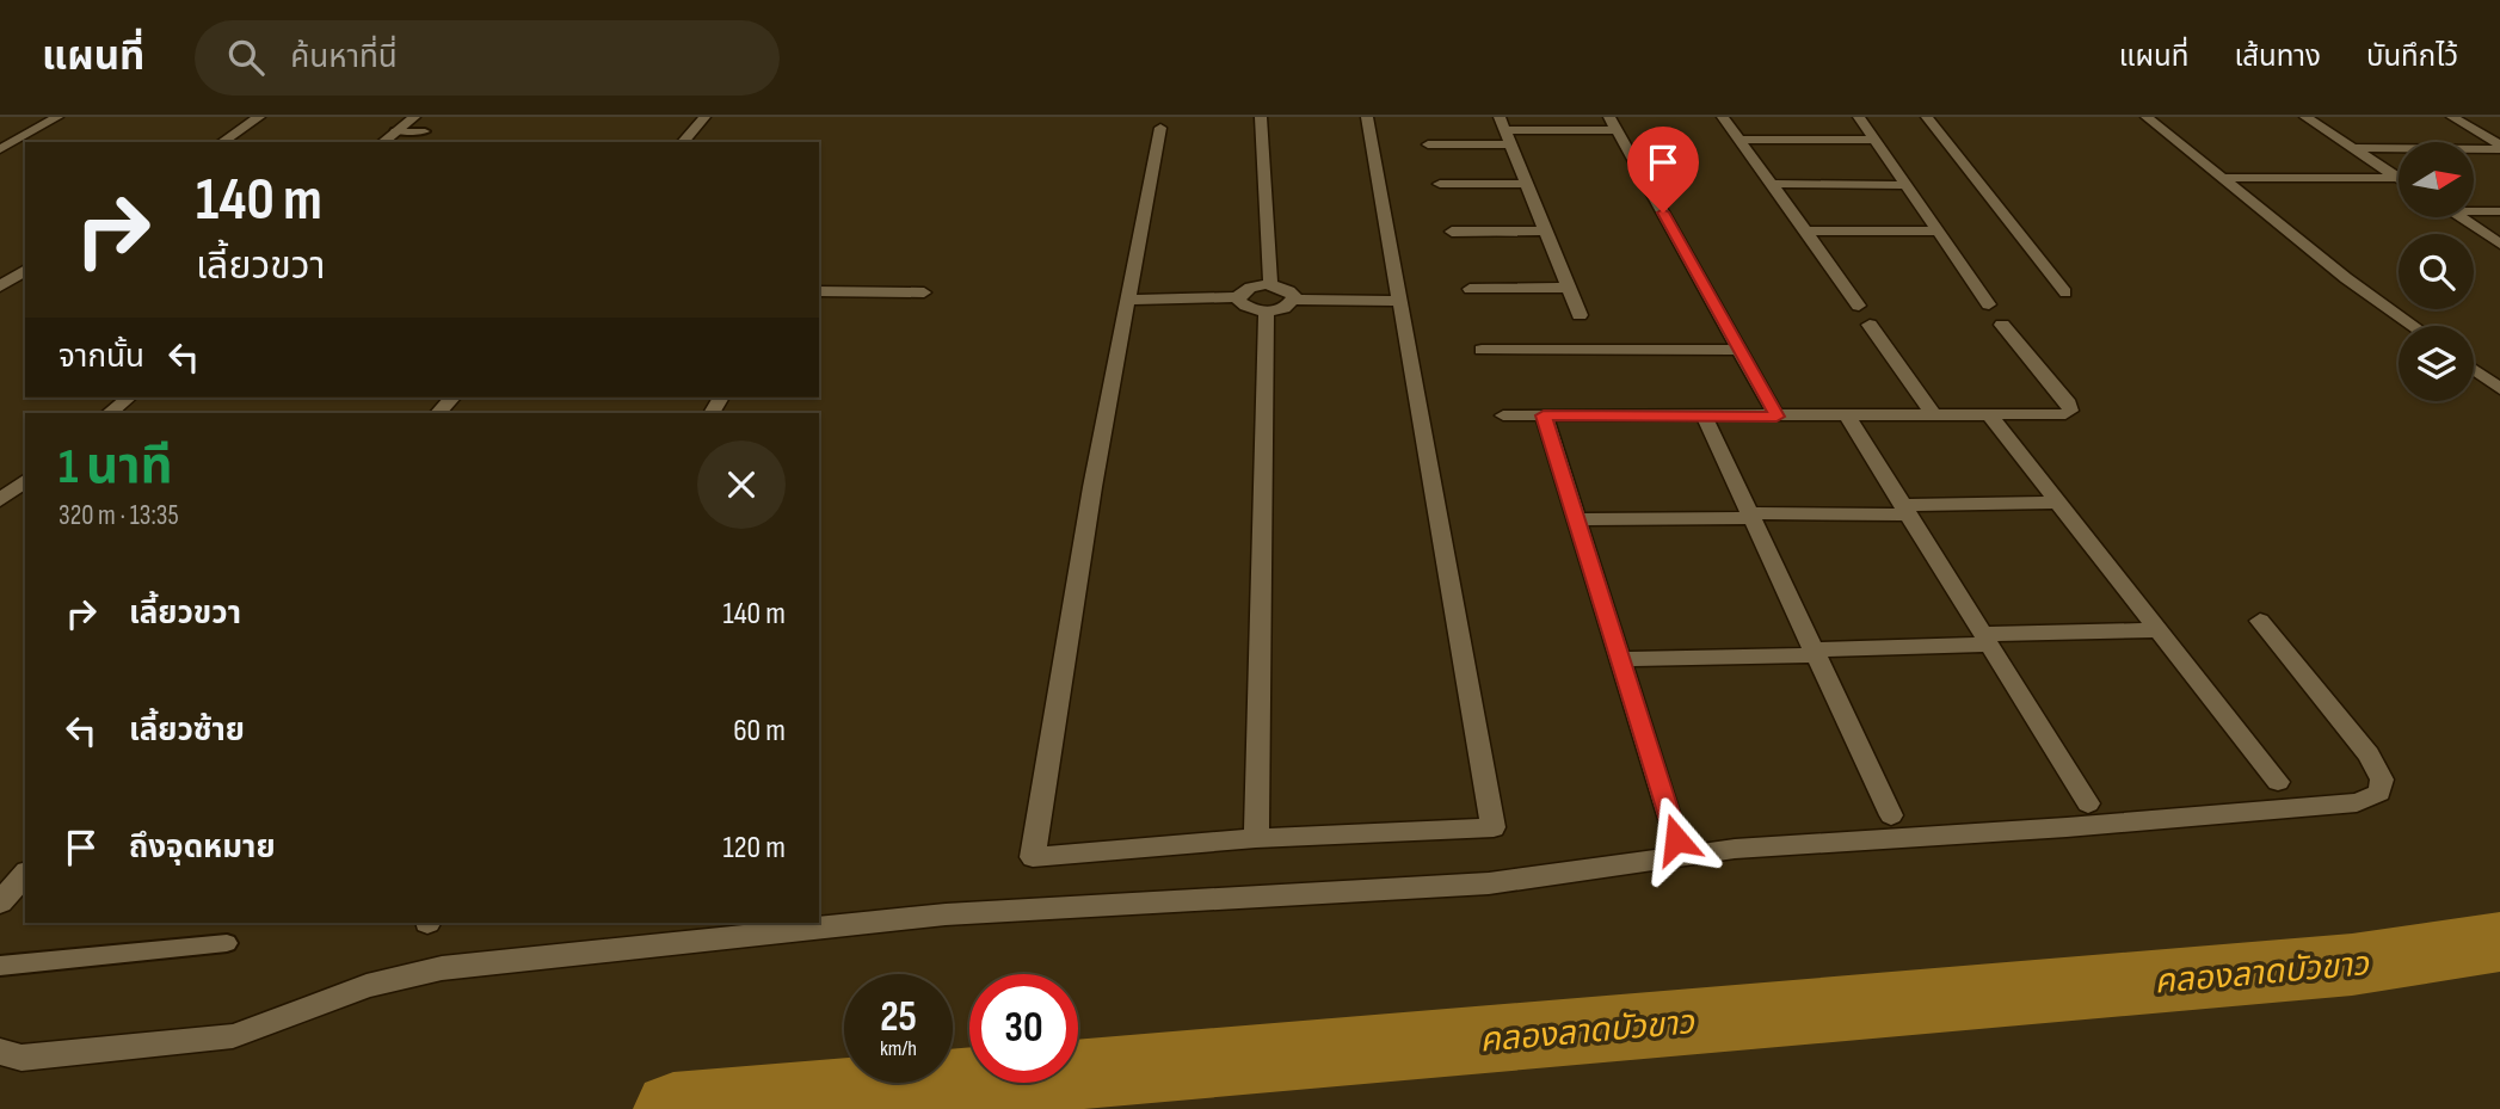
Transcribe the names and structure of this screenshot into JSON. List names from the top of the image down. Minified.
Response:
{"water":["คลองลาดบัวขาว"],"north":"right","page":{"header":"แผนที่","search":"ค้นหาที่นี่","nav":["แผนที่","เส้นทาง","บันทึกไว้"],"turn":["140 m","เลี้ยวขวา"],"then":"จากนั้น","heading":["1 นาที","320 m · 13:35"],"list":[{"name":"เลี้ยวขวา","value":"140 m"},{"name":"เลี้ยวซ้าย","value":"60 m"},{"name":"ถึงจุดหมาย","value":"120 m"}],"speed":"25 km/h","limit":"30"}}
